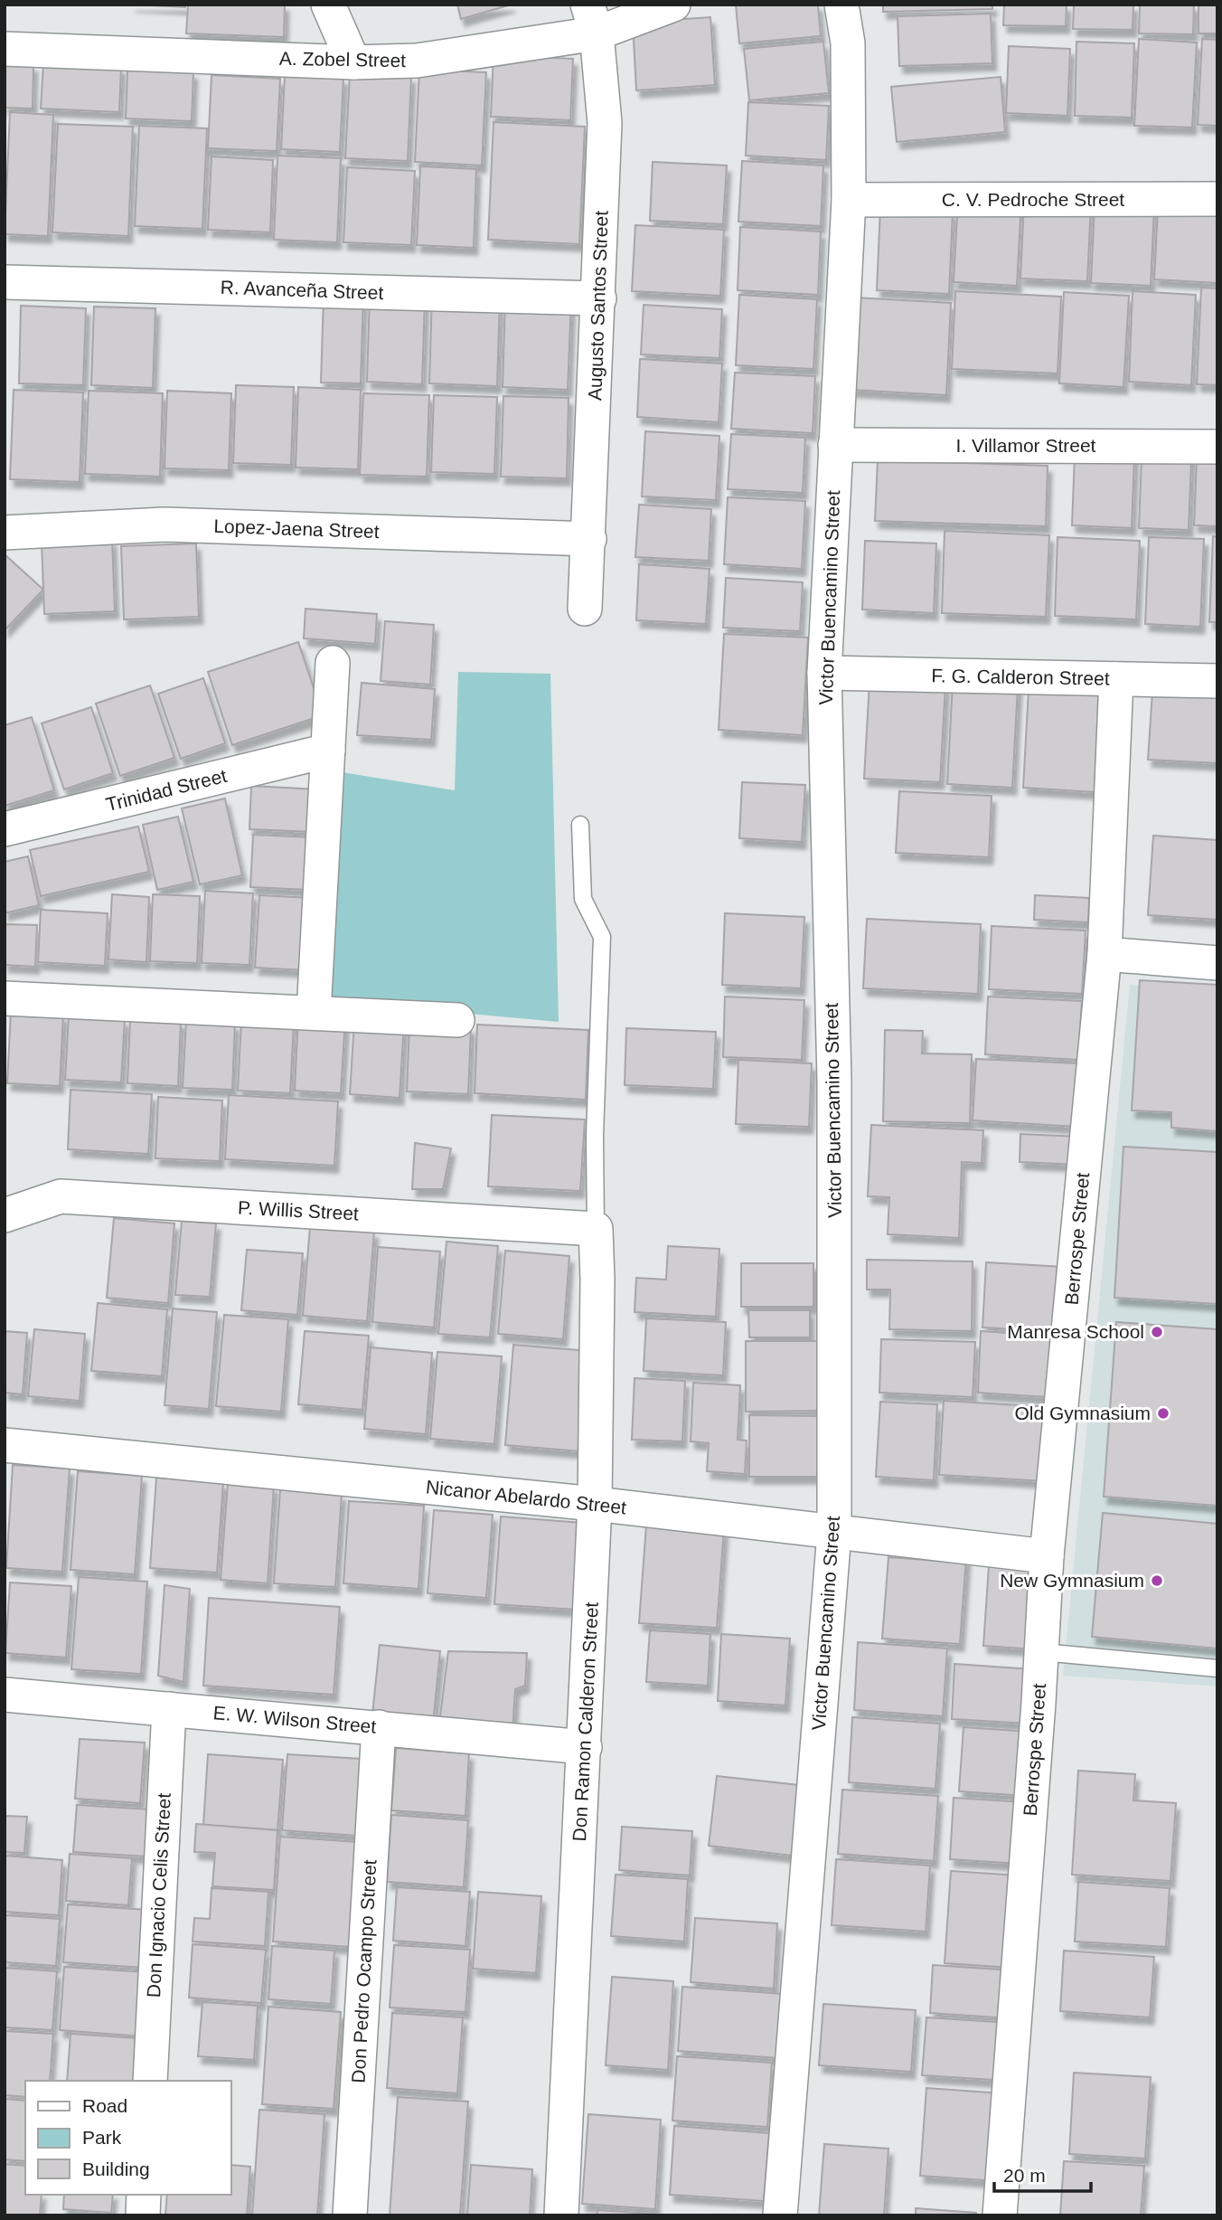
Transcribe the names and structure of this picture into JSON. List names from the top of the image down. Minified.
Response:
{"streets":{"street":["A. Zobel Street","C. V. Pedroche Street","R. Avanceña Street","Augusto Santos Street","I. Villamor Street","Lopez-Jaena Street","Victor Buencamino Street","F. G. Calderon Street","Trinidad Street","P. Willis Street","Berrospe Street","Nicanor Abelardo Street","E. W. Wilson Street","Don Ramon Calderon Street","Don Ignacio Celis Street","Don Pedro Ocampo Street"]},"crossings":[["A. Zobel Street","Augusto Santos Street"],["C. V. Pedroche Street","Victor Buencamino Street"],["R. Avanceña Street","Augusto Santos Street"],["Augusto Santos Street","Lopez-Jaena Street"],["I. Villamor Street","Victor Buencamino Street"],["Victor Buencamino Street","F. G. Calderon Street"],["Victor Buencamino Street","Nicanor Abelardo Street"],["F. G. Calderon Street","Berrospe Street"],["P. Willis Street","Don Ramon Calderon Street"],["Berrospe Street","Nicanor Abelardo Street"],["Nicanor Abelardo Street","Don Ramon Calderon Street"],["E. W. Wilson Street","Don Ramon Calderon Street"],["E. W. Wilson Street","Don Ignacio Celis Street"],["E. W. Wilson Street","Don Pedro Ocampo Street"]],"places":["Manresa School","Old Gymnasium","New Gymnasium"],"legend":["Road","Park","Building"],"scale_bar":"20 m"}
